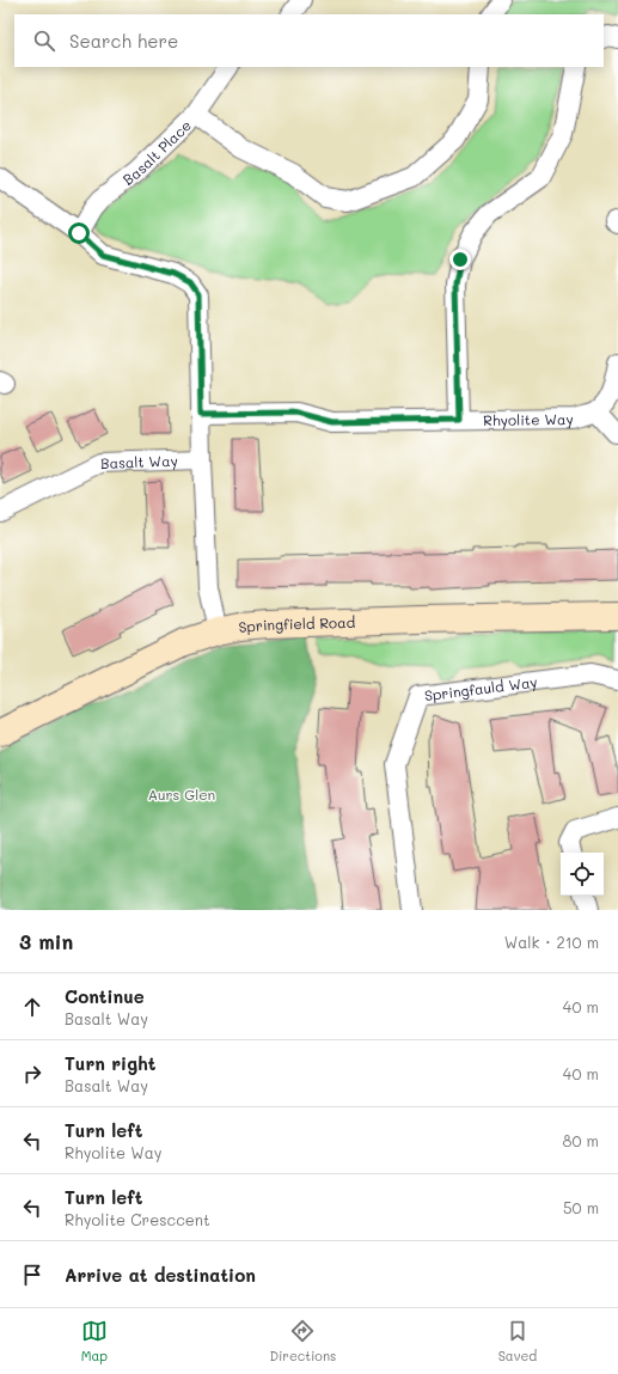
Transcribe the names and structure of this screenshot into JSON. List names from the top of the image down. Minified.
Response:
{"streets":{"street":["Basalt Place","Rhyolite Way","Basalt Way","Springfield Road","Springfauld Way"]},"parks":["Aurs Glen"],"page":{"search":"Search here","heading":["3 min","Walk · 210 m"],"list":[["Continue","Basalt Way","40 m"],["Turn right","Basalt Way","40 m"],["Turn left","Rhyolite Way","80 m"],["Turn left","Rhyolite Cresccent","50 m"],"Arrive at destination"],"nav":["Map","Directions","Saved"]}}
